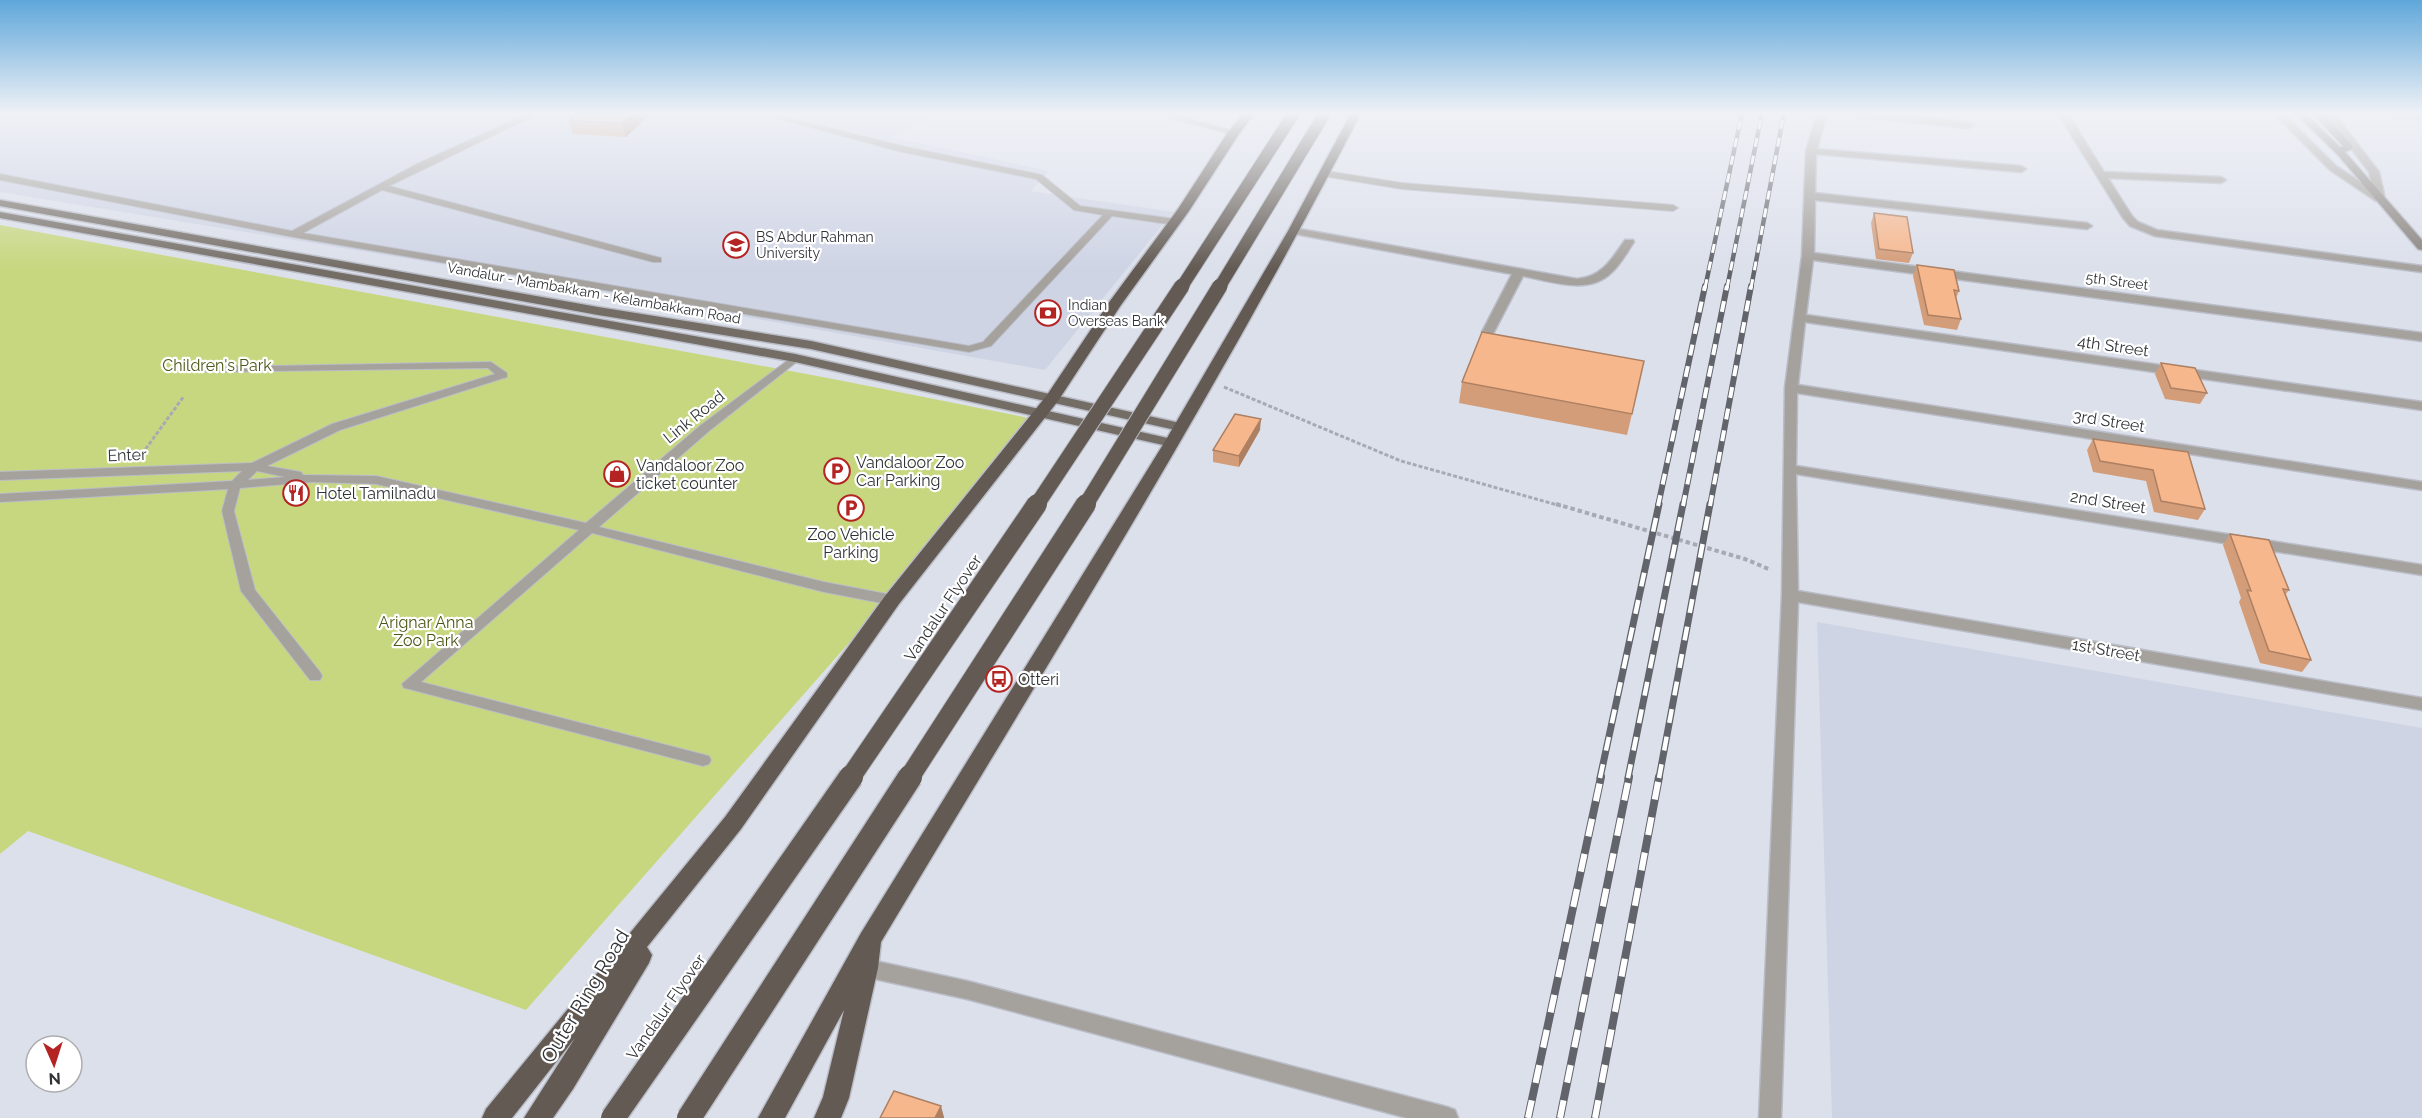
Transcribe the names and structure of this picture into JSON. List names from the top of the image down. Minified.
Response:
{"streets":{"highway":["Vandalur Flyover","Outer Ring Road"],"main road":["Vandalur - Mambakkam - Kelambakkam Road"],"street":["5th Street","4th Street","3rd Street","2nd Street","1st Street"],"lane":["Link Road","Enter"]},"crossings":[["Vandalur - Mambakkam - Kelambakkam Road","Link Road"]],"parks":["Children's Park","Arignar Anna Zoo Park"],"places":{"school or university":["BS Abdur Rahman University"],"bank":["Indian Overseas Bank"],"parking":["Vandaloor Zoo Car Parking","Zoo Vehicle Parking"],"shop":["Vandaloor Zoo ticket counter"],"restaurant":["Hotel Tamilnadu"],"bus stop":["Otteri"]},"north":"bottom"}
